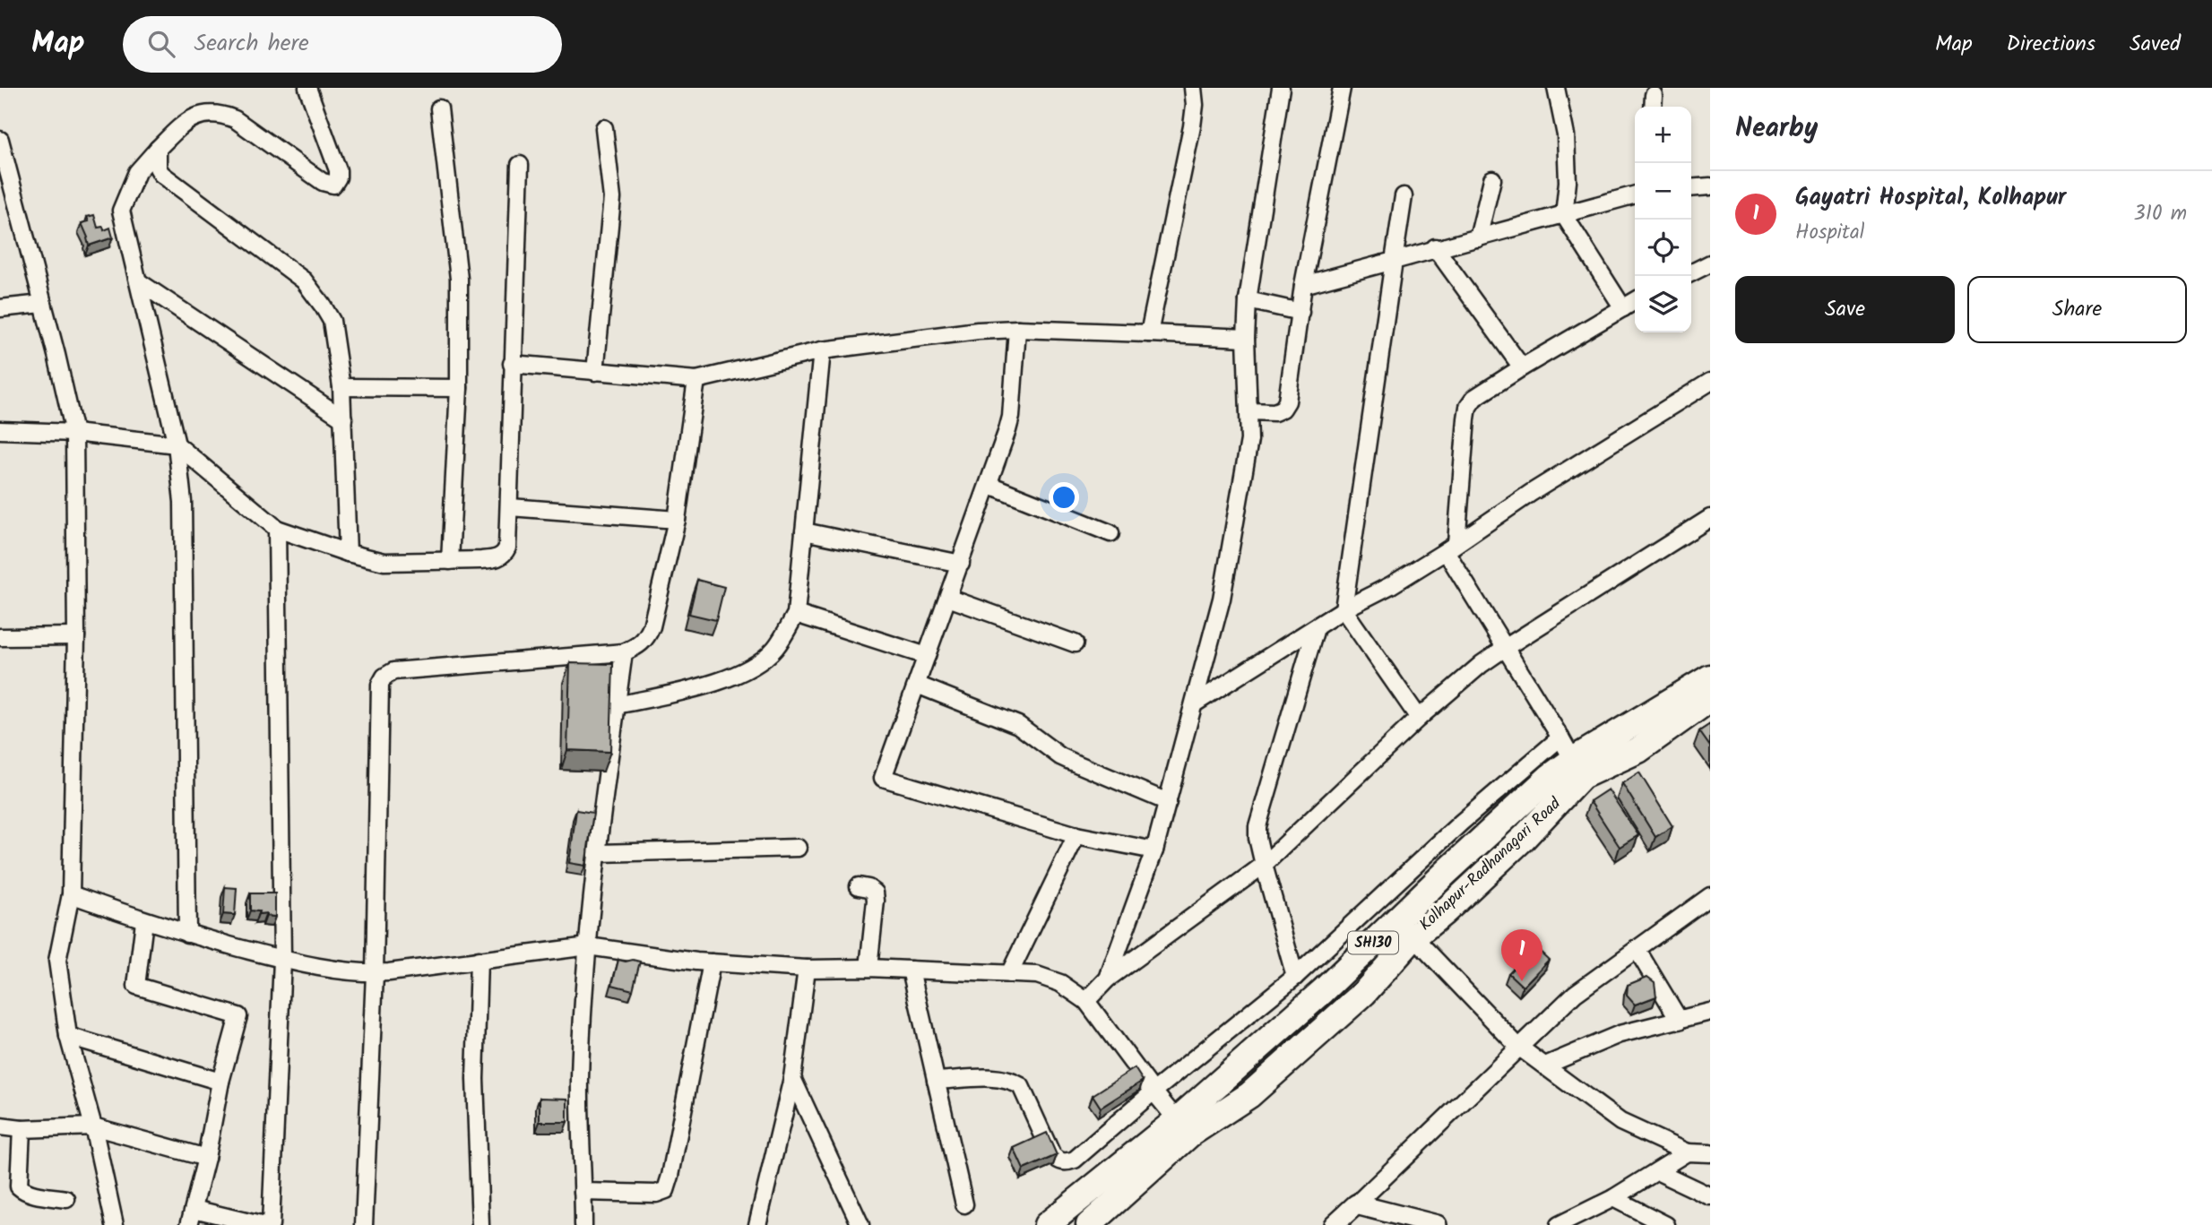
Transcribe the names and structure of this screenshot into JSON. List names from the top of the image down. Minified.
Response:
{"streets":{"main road":["Kolhapur-Radhanagari Road"]},"page":{"header":"Map","search":"Search here","nav":["Map","Directions","Saved"],"heading":"Nearby","map_buttons":["+","−"],"list":[{"mark":"1","name":"Gayatri Hospital, Kolhapur","note":"Hospital","value":"310 m"}],"buttons":["Save","Share"],"pins":"1"}}
